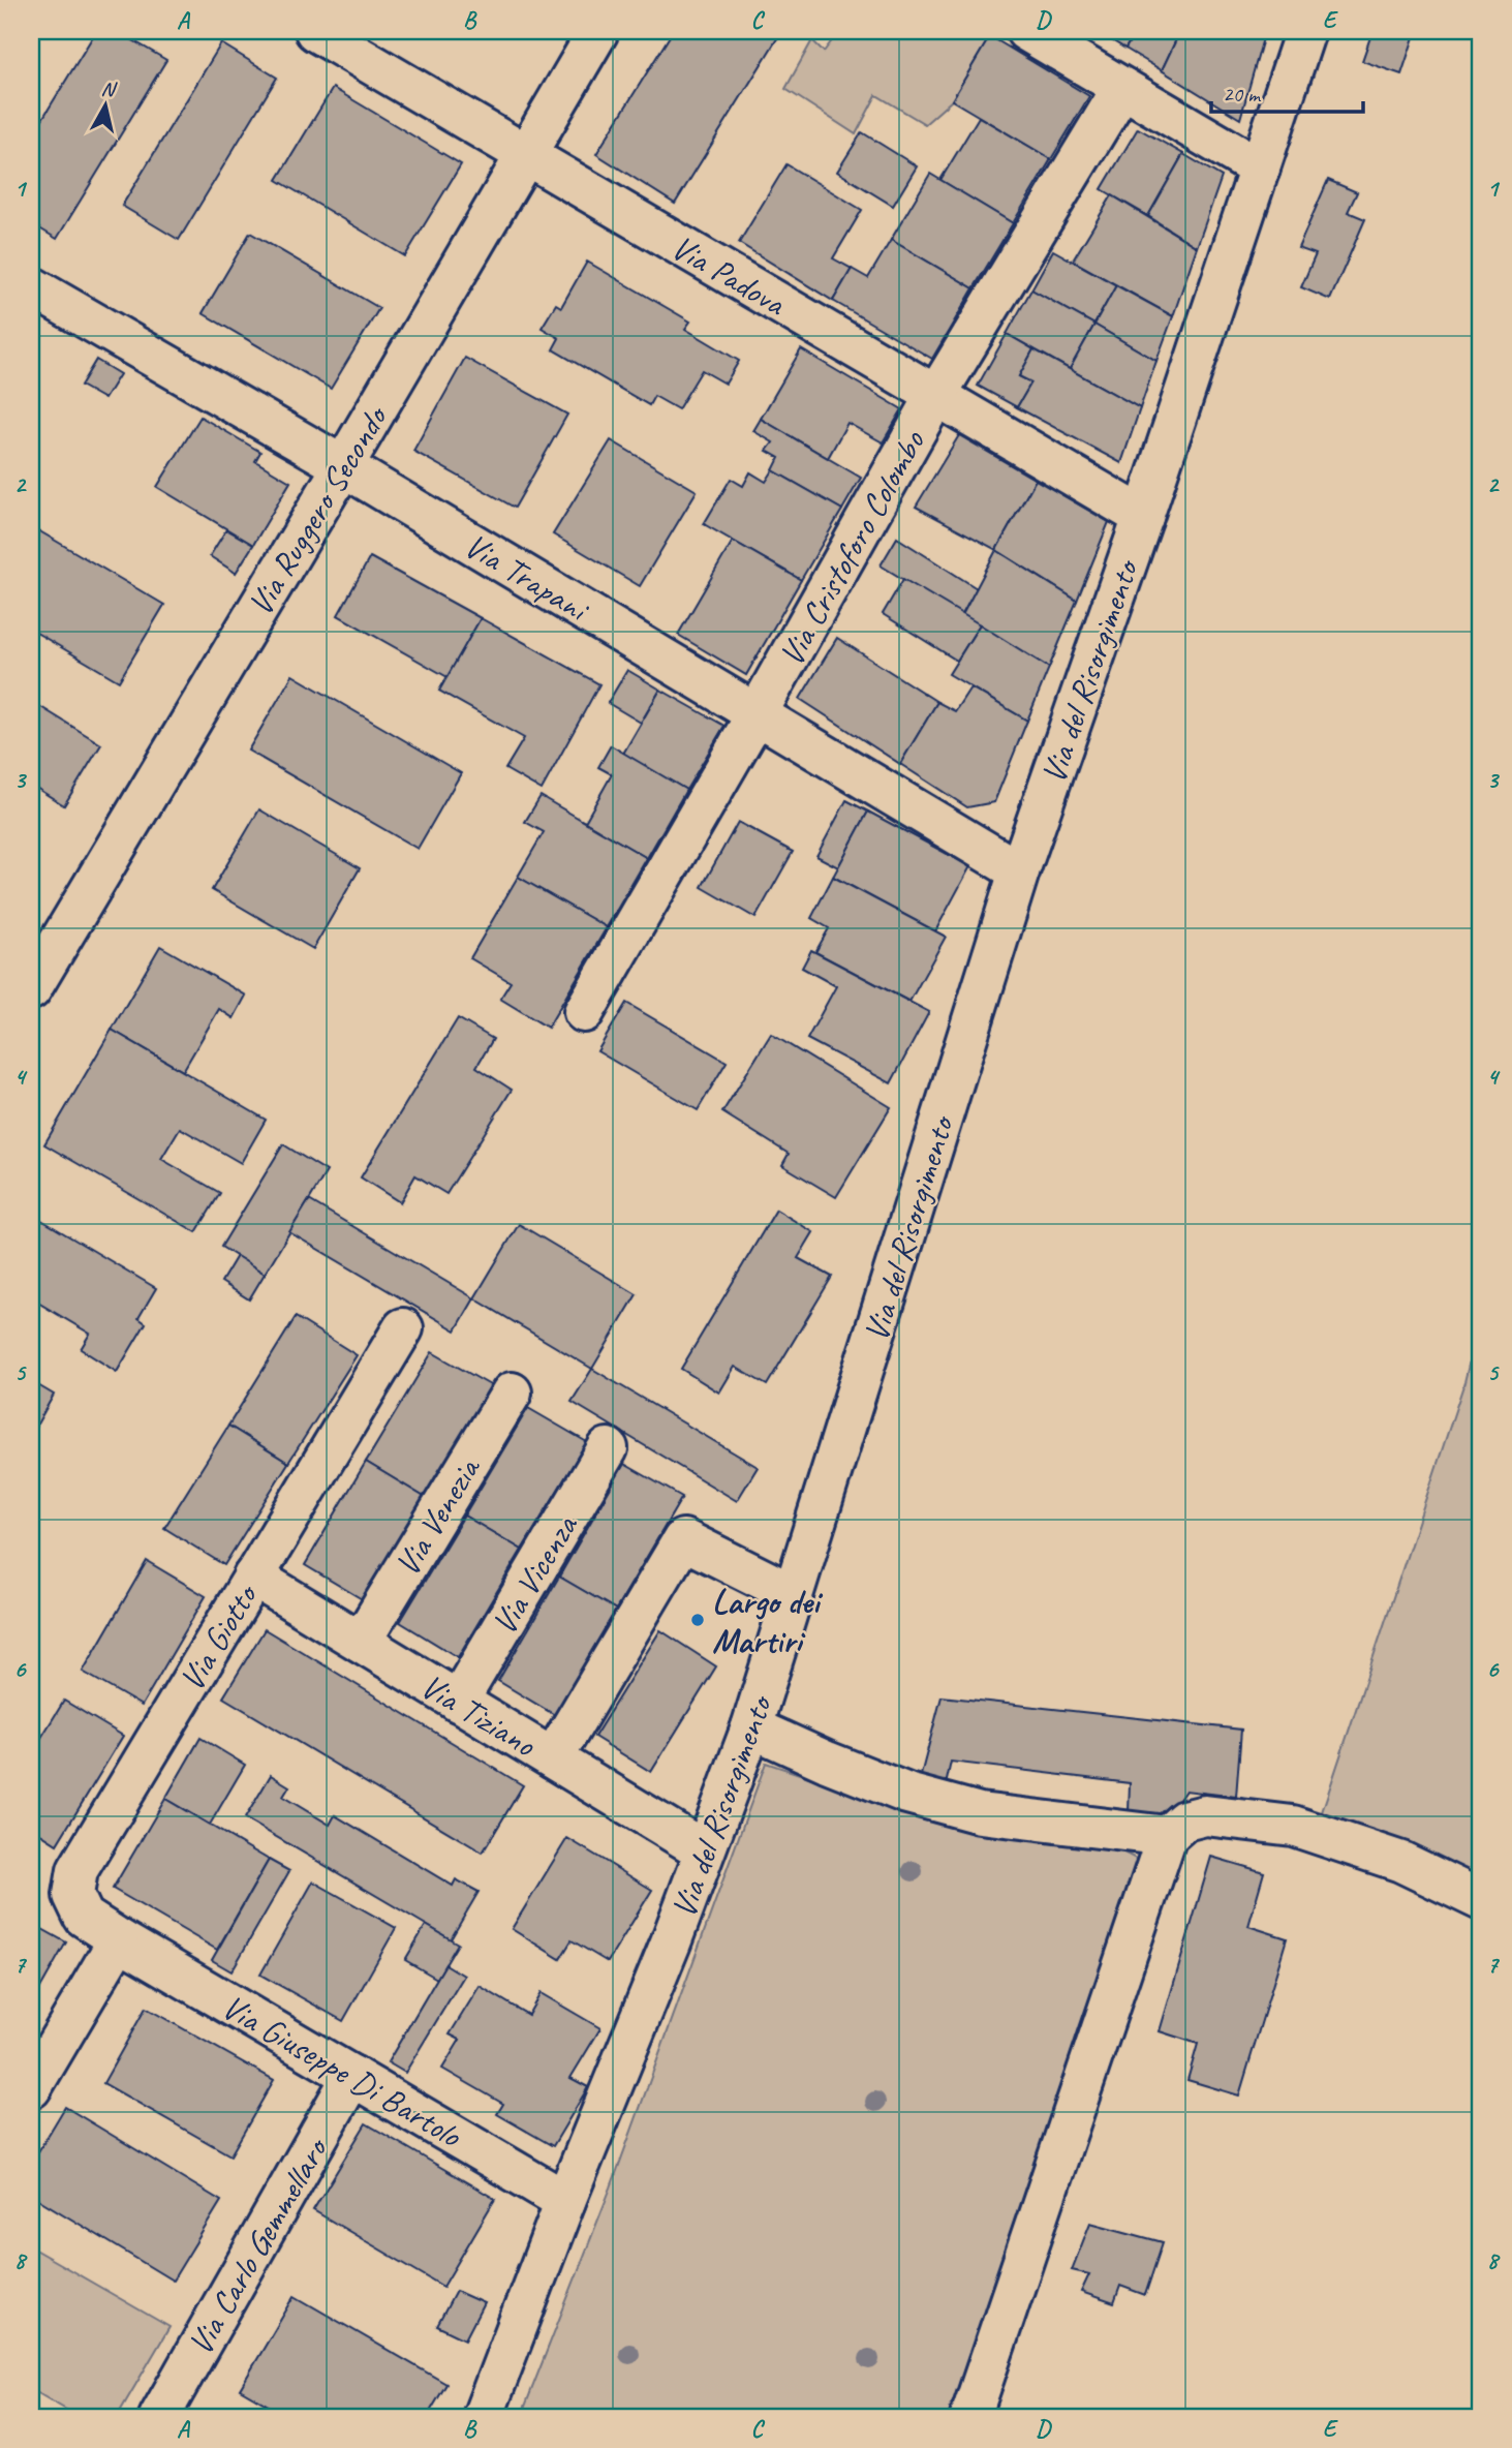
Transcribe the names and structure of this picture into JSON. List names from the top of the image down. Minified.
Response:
{"streets":{"street":["Via Padova","Via Ruggero Secondo","Via Cristoforo Colombo","Via Trapani","Via del Risorgimento","Via Venezia","Via Vicenza","Via Giotto","Via Tiziano","Via Giuseppe Di Bartolo","Via Carlo Gemmellaro"]},"crossings":[["Via Padova","Via Ruggero Secondo"],["Via Padova","Via Cristoforo Colombo"],["Via Padova","Via del Risorgimento"],["Via Ruggero Secondo","Via Trapani"],["Via Cristoforo Colombo","Via Trapani"],["Via Trapani","Via del Risorgimento"],["Via del Risorgimento","Via Tiziano"],["Via del Risorgimento","Via Giuseppe Di Bartolo"],["Via Venezia","Via Tiziano"],["Via Vicenza","Via Tiziano"],["Via Giotto","Via Tiziano"],["Via Giotto","Via Giuseppe Di Bartolo"],["Via Giuseppe Di Bartolo","Via Carlo Gemmellaro"]],"places":["Largo dei Martiri"],"scale_bar":"20 m","north":"top","grid":{"columns":["A","B","C","D","E"],"rows":["1","2","3","4","5","6","7","8"]}}
